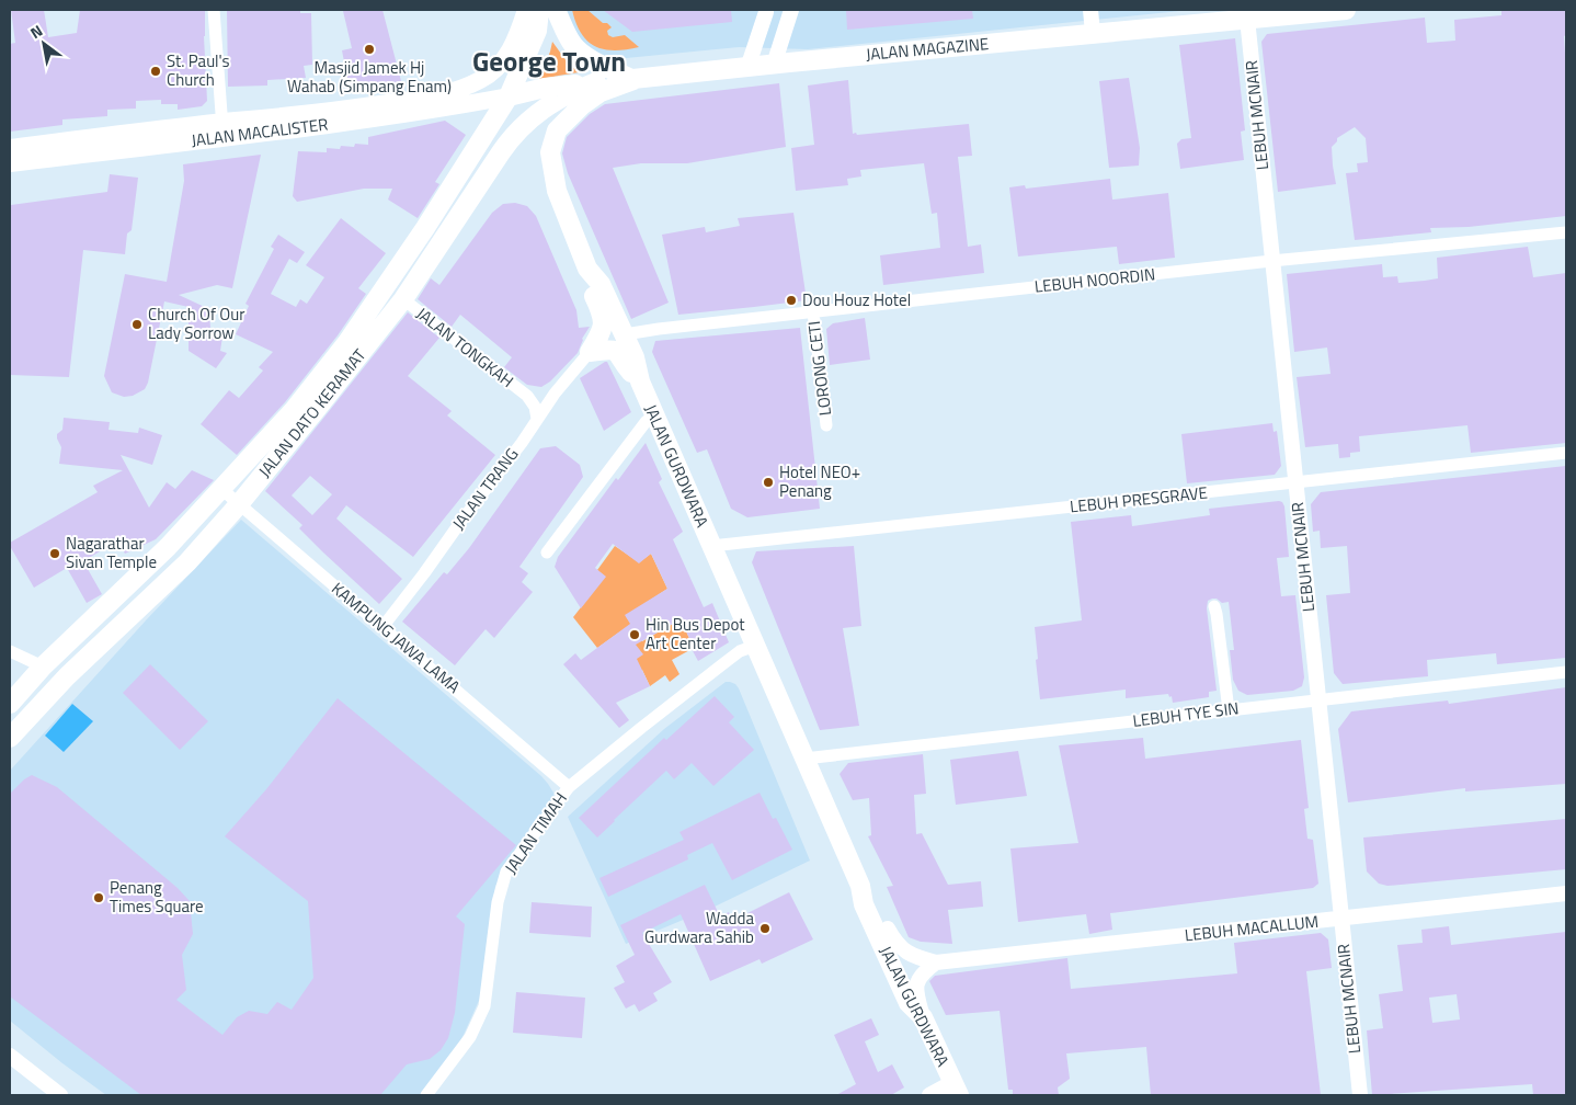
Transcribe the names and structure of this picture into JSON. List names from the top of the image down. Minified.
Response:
{"streets":{"main road":["JALAN MAGAZINE","JALAN MACALISTER","JALAN DATO KERAMAT","JALAN GURDWARA"],"street":["LEBUH MCNAIR","LEBUH NOORDIN","JALAN TONGKAH","LORONG CETI","JALAN TRANG","LEBUH PRESGRAVE","KAMPUNG JAWA LAMA","LEBUH TYE SIN","JALAN TIMAH","LEBUH MACALLUM"]},"crossings":[["JALAN MAGAZINE","LEBUH MCNAIR"],["JALAN MAGAZINE","JALAN MACALISTER"],["JALAN MAGAZINE","JALAN DATO KERAMAT"],["JALAN MAGAZINE","JALAN GURDWARA"],["LEBUH MCNAIR","LEBUH NOORDIN"],["LEBUH MCNAIR","LEBUH PRESGRAVE"],["LEBUH MCNAIR","LEBUH TYE SIN"],["LEBUH MCNAIR","LEBUH MACALLUM"],["JALAN MACALISTER","JALAN DATO KERAMAT"],["LEBUH NOORDIN","LORONG CETI"],["LEBUH NOORDIN","JALAN GURDWARA"],["JALAN TONGKAH","JALAN DATO KERAMAT"],["JALAN TONGKAH","JALAN TRANG"],["JALAN DATO KERAMAT","KAMPUNG JAWA LAMA"],["JALAN GURDWARA","LEBUH PRESGRAVE"],["JALAN GURDWARA","LEBUH TYE SIN"],["JALAN GURDWARA","JALAN TIMAH"],["JALAN GURDWARA","LEBUH MACALLUM"],["JALAN TRANG","KAMPUNG JAWA LAMA"],["KAMPUNG JAWA LAMA","JALAN TIMAH"]],"districts":["George Town"],"places":["Masjid Jamek Hj Wahab (Simpang Enam)","St. Paul's Church","Dou Houz Hotel","Church Of Our Lady Sorrow","Hotel NEO+ Penang","Nagarathar Sivan Temple","Hin Bus Depot Art Center","Penang Times Square","Wadda Gurdwara Sahib"],"north":"top left"}
